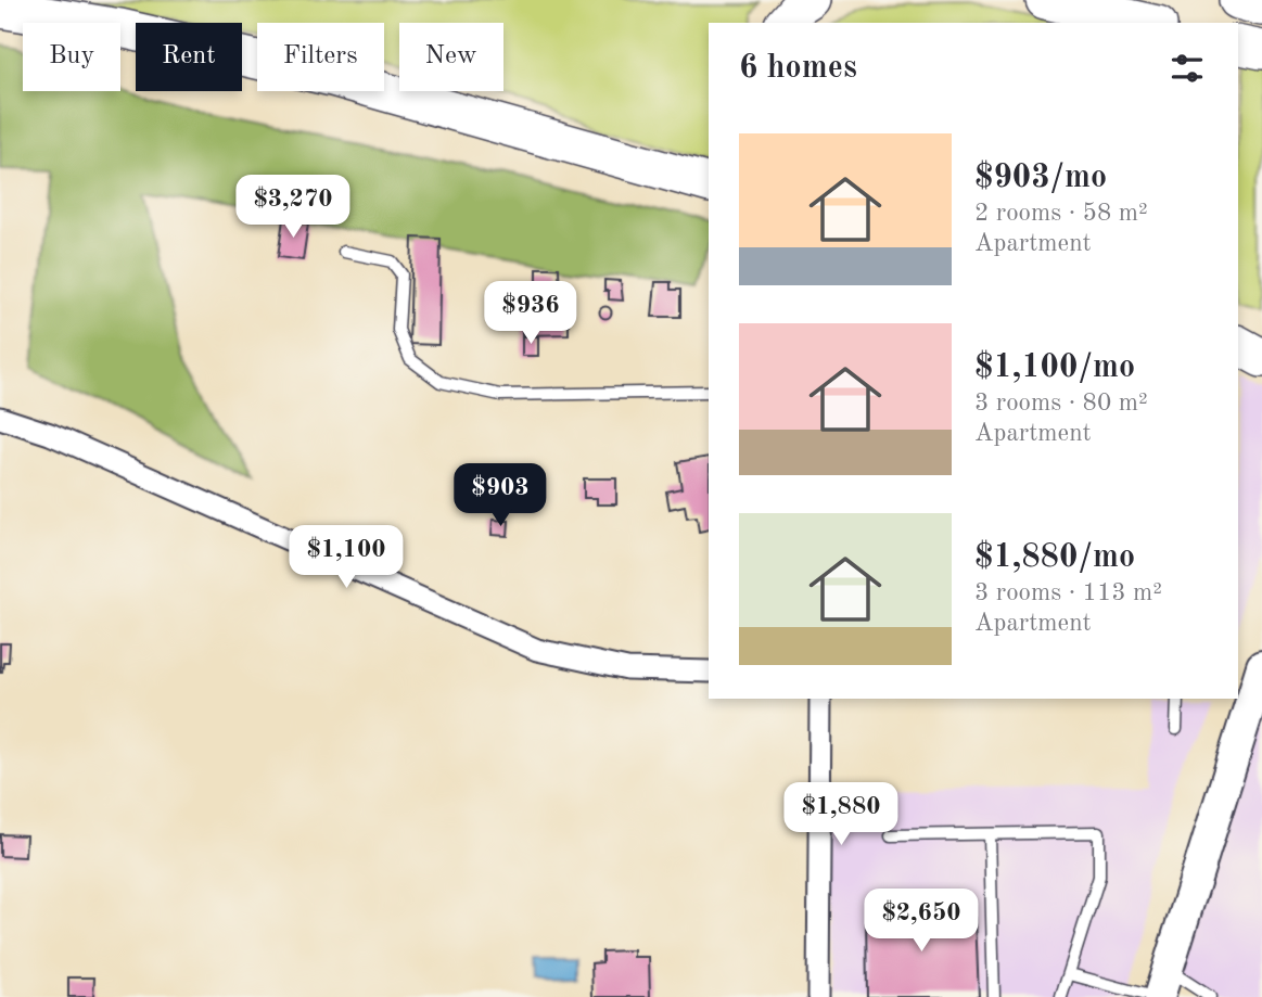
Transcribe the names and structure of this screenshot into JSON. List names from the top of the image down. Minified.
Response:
{"page":{"chip":["Buy","Rent","Filters","New"],"heading":"6 homes","list":[{"name":"$903/mo","note":"2 rooms · 58 m² · Apartment"},{"name":"$1,100/mo","note":"3 rooms · 80 m² · Apartment"},{"name":"$1,880/mo","note":"3 rooms · 113 m² · Apartment"}],"price":["$3,270","$936","$903","$1,100","$1,880","$2,650"]}}
